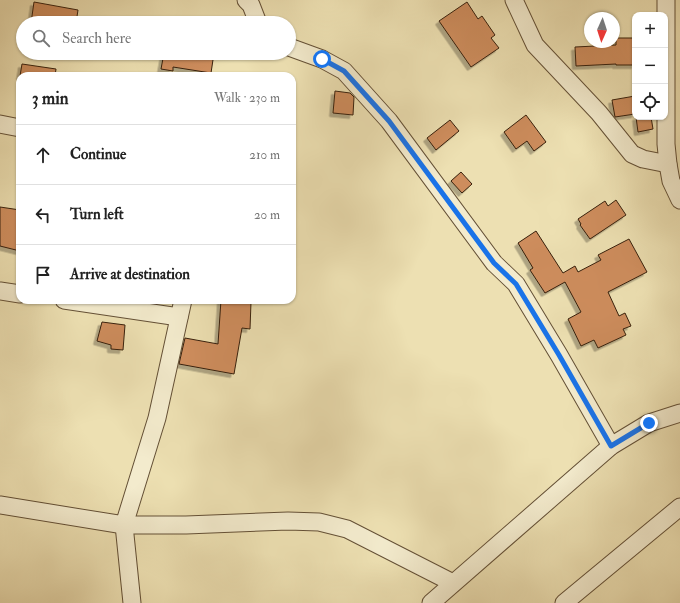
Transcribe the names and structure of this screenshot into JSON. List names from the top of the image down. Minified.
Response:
{"north":"bottom","page":{"map_buttons":["+","−"],"search":"Search here","heading":["3 min","Walk · 230 m"],"list":[["Continue","210 m"],["Turn left","20 m"],"Arrive at destination"]}}
